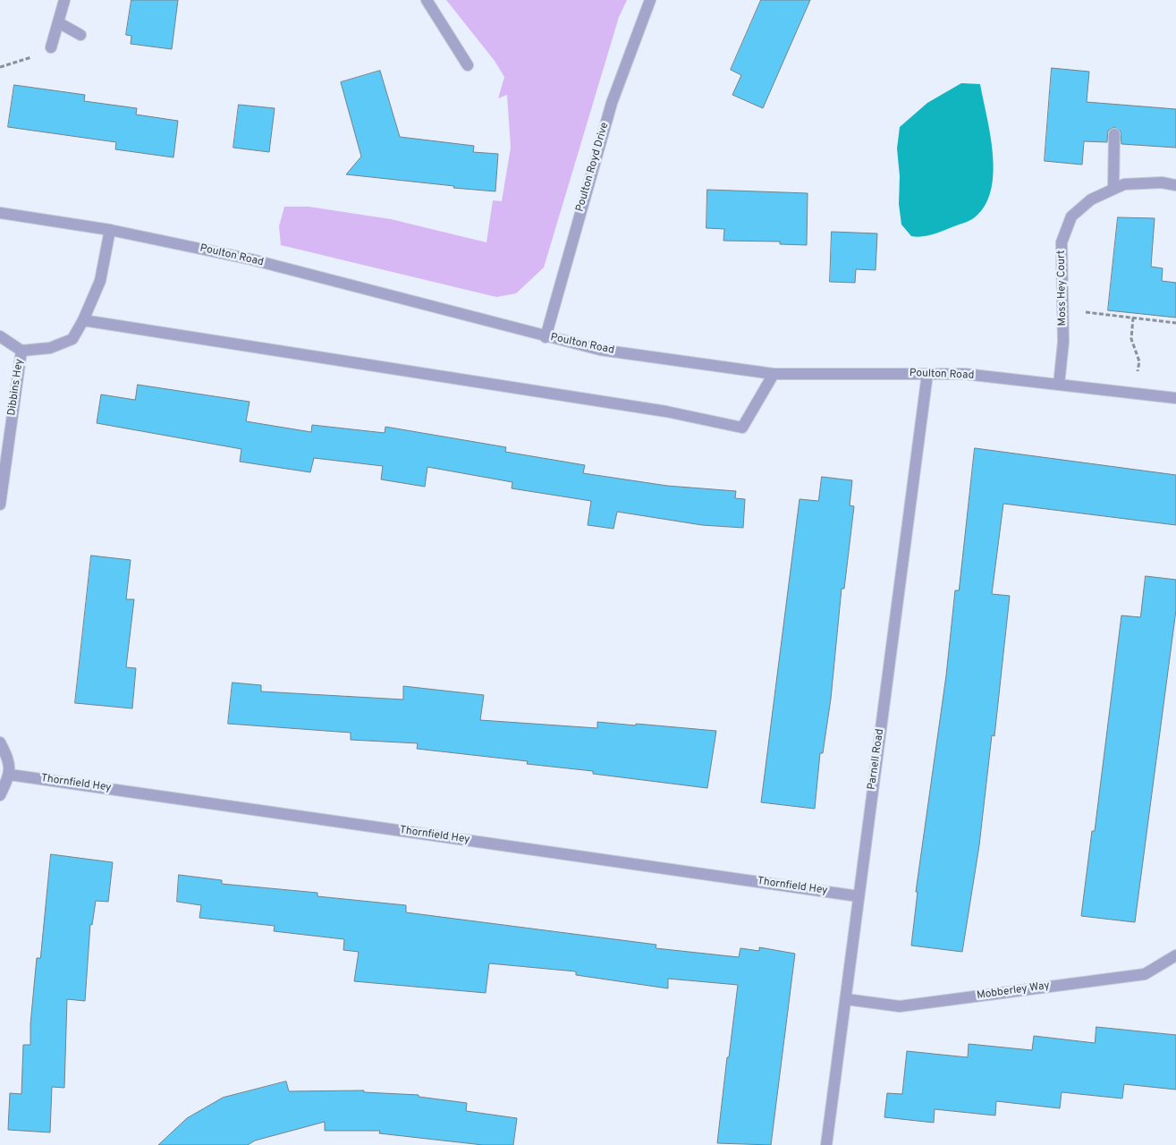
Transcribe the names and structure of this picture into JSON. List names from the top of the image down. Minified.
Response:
{"streets":{"street":["Poulton Royd Drive","Poulton Road","Moss Hey Court","Dibbins Hey","Parnell Road","Thornfield Hey","Mobberley Way"]},"crossings":[["Poulton Royd Drive","Poulton Road"],["Poulton Road","Moss Hey Court"],["Poulton Road","Dibbins Hey"],["Poulton Road","Parnell Road"],["Parnell Road","Thornfield Hey"],["Parnell Road","Mobberley Way"]]}
